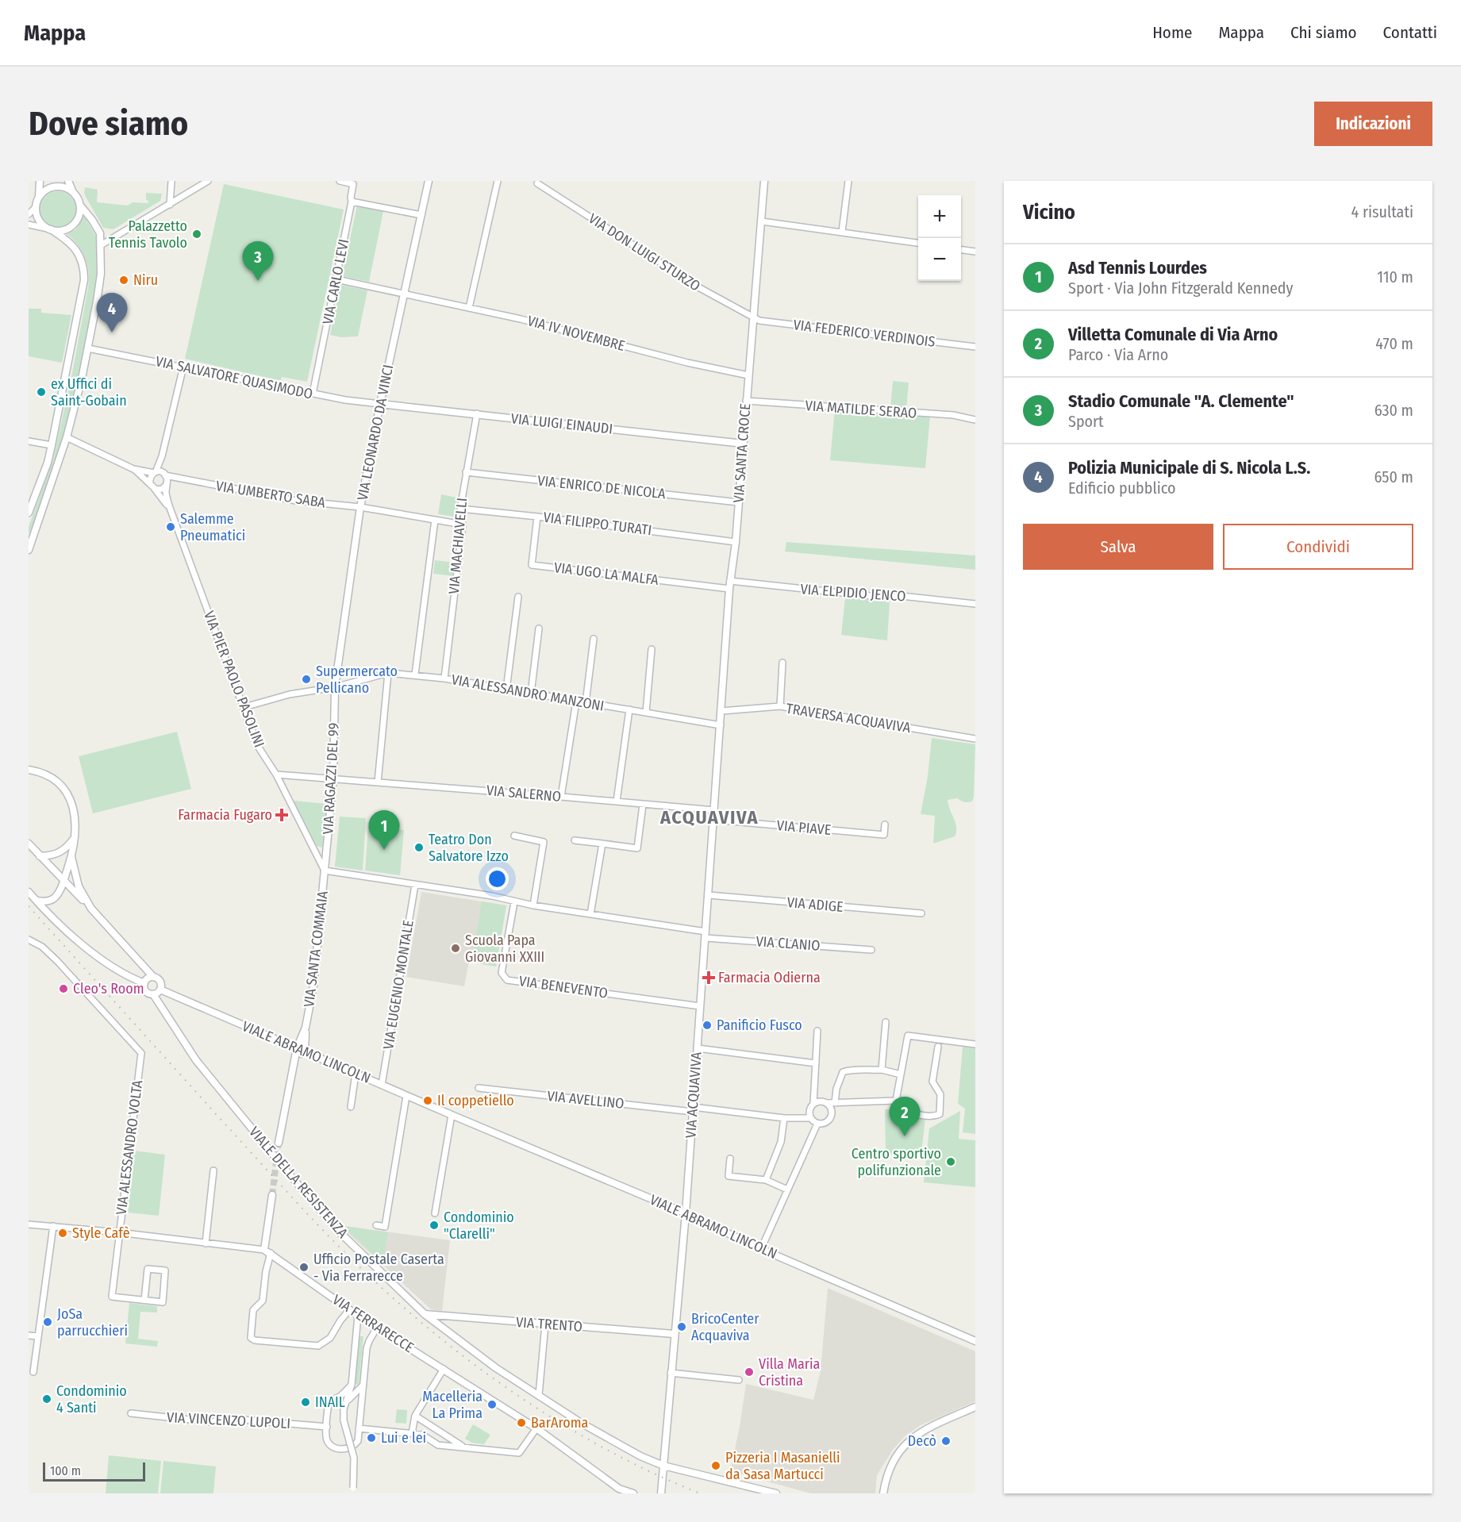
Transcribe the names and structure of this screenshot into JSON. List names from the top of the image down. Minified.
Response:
{"streets":{"street":["VIA DON LUIGI STURZO","VIA CARLO LEVI","VIA IV NOVEMBRE","VIA FEDERICO VERDINOIS","VIA SALVATORE QUASIMODO","VIA MATILDE SERAO","VIA LUIGI EINAUDI","VIA LEONARDO DA VINCI","VIA SANTA CROCE","VIA ENRICO DE NICOLA","VIA UMBERTO SABA","VIA FILIPPO TURATI","VIA MACHIAVELLI","VIA UGO LA MALFA","VIA ELPIDIO JENCO","VIA PIER PAOLO PASOLINI","VIA ALESSANDRO MANZONI","TRAVERSA ACQUAVIVA","VIA RAGAZZI DEL 99","VIA SALERNO","VIA PIAVE","VIA ADIGE","VIA CLANIO","VIA SANTA COMMAIA","VIA EUGENIO MONTALE","VIA BENEVENTO","VIALE ABRAMO LINCOLN","VIA ACQUAVIVA","VIA AVELLINO","VIA ALESSANDRO VOLTA","VIALE DELLA RESISTENZA","VIA FERRARECCE","VIA TRENTO","VIA VINCENZO LUPOLI"]},"crossings":[["VIA DON LUIGI STURZO","VIA FEDERICO VERDINOIS"],["VIA DON LUIGI STURZO","VIA SANTA CROCE"],["VIA CARLO LEVI","VIA IV NOVEMBRE"],["VIA CARLO LEVI","VIA SALVATORE QUASIMODO"],["VIA IV NOVEMBRE","VIA LEONARDO DA VINCI"],["VIA IV NOVEMBRE","VIA SANTA CROCE"],["VIA FEDERICO VERDINOIS","VIA SANTA CROCE"],["VIA SALVATORE QUASIMODO","VIA LUIGI EINAUDI"],["VIA SALVATORE QUASIMODO","VIA LEONARDO DA VINCI"],["VIA MATILDE SERAO","VIA SANTA CROCE"],["VIA LUIGI EINAUDI","VIA LEONARDO DA VINCI"],["VIA LUIGI EINAUDI","VIA SANTA CROCE"],["VIA LUIGI EINAUDI","VIA MACHIAVELLI"],["VIA LEONARDO DA VINCI","VIA UMBERTO SABA"],["VIA LEONARDO DA VINCI","VIA ALESSANDRO MANZONI"],["VIA LEONARDO DA VINCI","VIA RAGAZZI DEL 99"],["VIA SANTA CROCE","VIA ENRICO DE NICOLA"],["VIA SANTA CROCE","VIA FILIPPO TURATI"],["VIA SANTA CROCE","VIA UGO LA MALFA"],["VIA SANTA CROCE","VIA ELPIDIO JENCO"],["VIA SANTA CROCE","VIA ALESSANDRO MANZONI"],["VIA SANTA CROCE","TRAVERSA ACQUAVIVA"],["VIA SANTA CROCE","VIA ACQUAVIVA"],["VIA ENRICO DE NICOLA","VIA MACHIAVELLI"],["VIA UMBERTO SABA","VIA MACHIAVELLI"],["VIA UMBERTO SABA","VIA PIER PAOLO PASOLINI"],["VIA FILIPPO TURATI","VIA MACHIAVELLI"],["VIA FILIPPO TURATI","VIA UGO LA MALFA"],["VIA MACHIAVELLI","VIA ALESSANDRO MANZONI"],["VIA UGO LA MALFA","VIA ELPIDIO JENCO"],["VIA PIER PAOLO PASOLINI","VIA ALESSANDRO MANZONI"],["VIA PIER PAOLO PASOLINI","VIA RAGAZZI DEL 99"],["VIA PIER PAOLO PASOLINI","VIA SALERNO"],["VIA PIER PAOLO PASOLINI","VIA CLANIO"],["VIA PIER PAOLO PASOLINI","VIA SANTA COMMAIA"],["VIA ALESSANDRO MANZONI","VIA RAGAZZI DEL 99"],["VIA ALESSANDRO MANZONI","VIA ACQUAVIVA"],["VIA RAGAZZI DEL 99","VIA SALERNO"],["VIA RAGAZZI DEL 99","VIA CLANIO"],["VIA RAGAZZI DEL 99","VIA SANTA COMMAIA"],["VIA SALERNO","VIA ACQUAVIVA"],["VIA PIAVE","VIA ACQUAVIVA"],["VIA ADIGE","VIA ACQUAVIVA"],["VIA CLANIO","VIA SANTA COMMAIA"],["VIA CLANIO","VIA EUGENIO MONTALE"],["VIA CLANIO","VIA BENEVENTO"],["VIA CLANIO","VIA ACQUAVIVA"],["VIA SANTA COMMAIA","VIALE ABRAMO LINCOLN"],["VIA EUGENIO MONTALE","VIALE ABRAMO LINCOLN"],["VIA BENEVENTO","VIA ACQUAVIVA"],["VIALE ABRAMO LINCOLN","VIA ACQUAVIVA"],["VIALE ABRAMO LINCOLN","VIALE DELLA RESISTENZA"],["VIA ACQUAVIVA","VIA AVELLINO"],["VIA ACQUAVIVA","VIALE DELLA RESISTENZA"],["VIA ACQUAVIVA","VIA TRENTO"],["VIA ALESSANDRO VOLTA","VIA FERRARECCE"],["VIALE DELLA RESISTENZA","VIA TRENTO"]],"districts":["ACQUAVIVA"],"places":{"other":["Palazzetto Tennis Tavolo","Niru","ex Uffici di Saint-Gobain","Salemme Pneumatici","Supermercato Pellicano","Teatro Don Salvatore Izzo","Scuola Papa Giovanni XXIII","Cleo's Room","Panificio Fusco","Il coppetiello","Centro sportivo polifunzionale","Condominio \"Clarelli\"","Style Cafè","Ufficio Postale Caserta - Via Ferrarecce","JoSa parrucchieri","BricoCenter Acquaviva","Villa Maria Cristina","Condominio 4 Santi","INAIL","Macelleria La Prima","BarAroma","Lui e lei","Decò","Pizzeria I Masanielli da Sasa Martucci"],"health":["Farmacia Fugaro","Farmacia Odierna"]},"scale_bar":"100 m","page":{"header":"Mappa","nav":["Home","Mappa","Chi siamo","Contatti"],"buttons":["Indicazioni",["Salva","Condividi"]],"title":"Dove siamo","heading":["Vicino","4 risultati"],"map_buttons":["+","−"],"pins":["3","4","1","2"],"list":[{"mark":"1","name":"Asd Tennis Lourdes","note":"Sport · Via John Fitzgerald Kennedy","value":"110 m"},{"mark":"2","name":"Villetta Comunale di Via Arno","note":"Parco · Via Arno","value":"470 m"},{"mark":"3","name":"Stadio Comunale \"A. Clemente\"","note":"Sport","value":"630 m"},{"mark":"4","name":"Polizia Municipale di S. Nicola L.S.","note":"Edificio pubblico","value":"650 m"}],"scale":"100 m"}}
